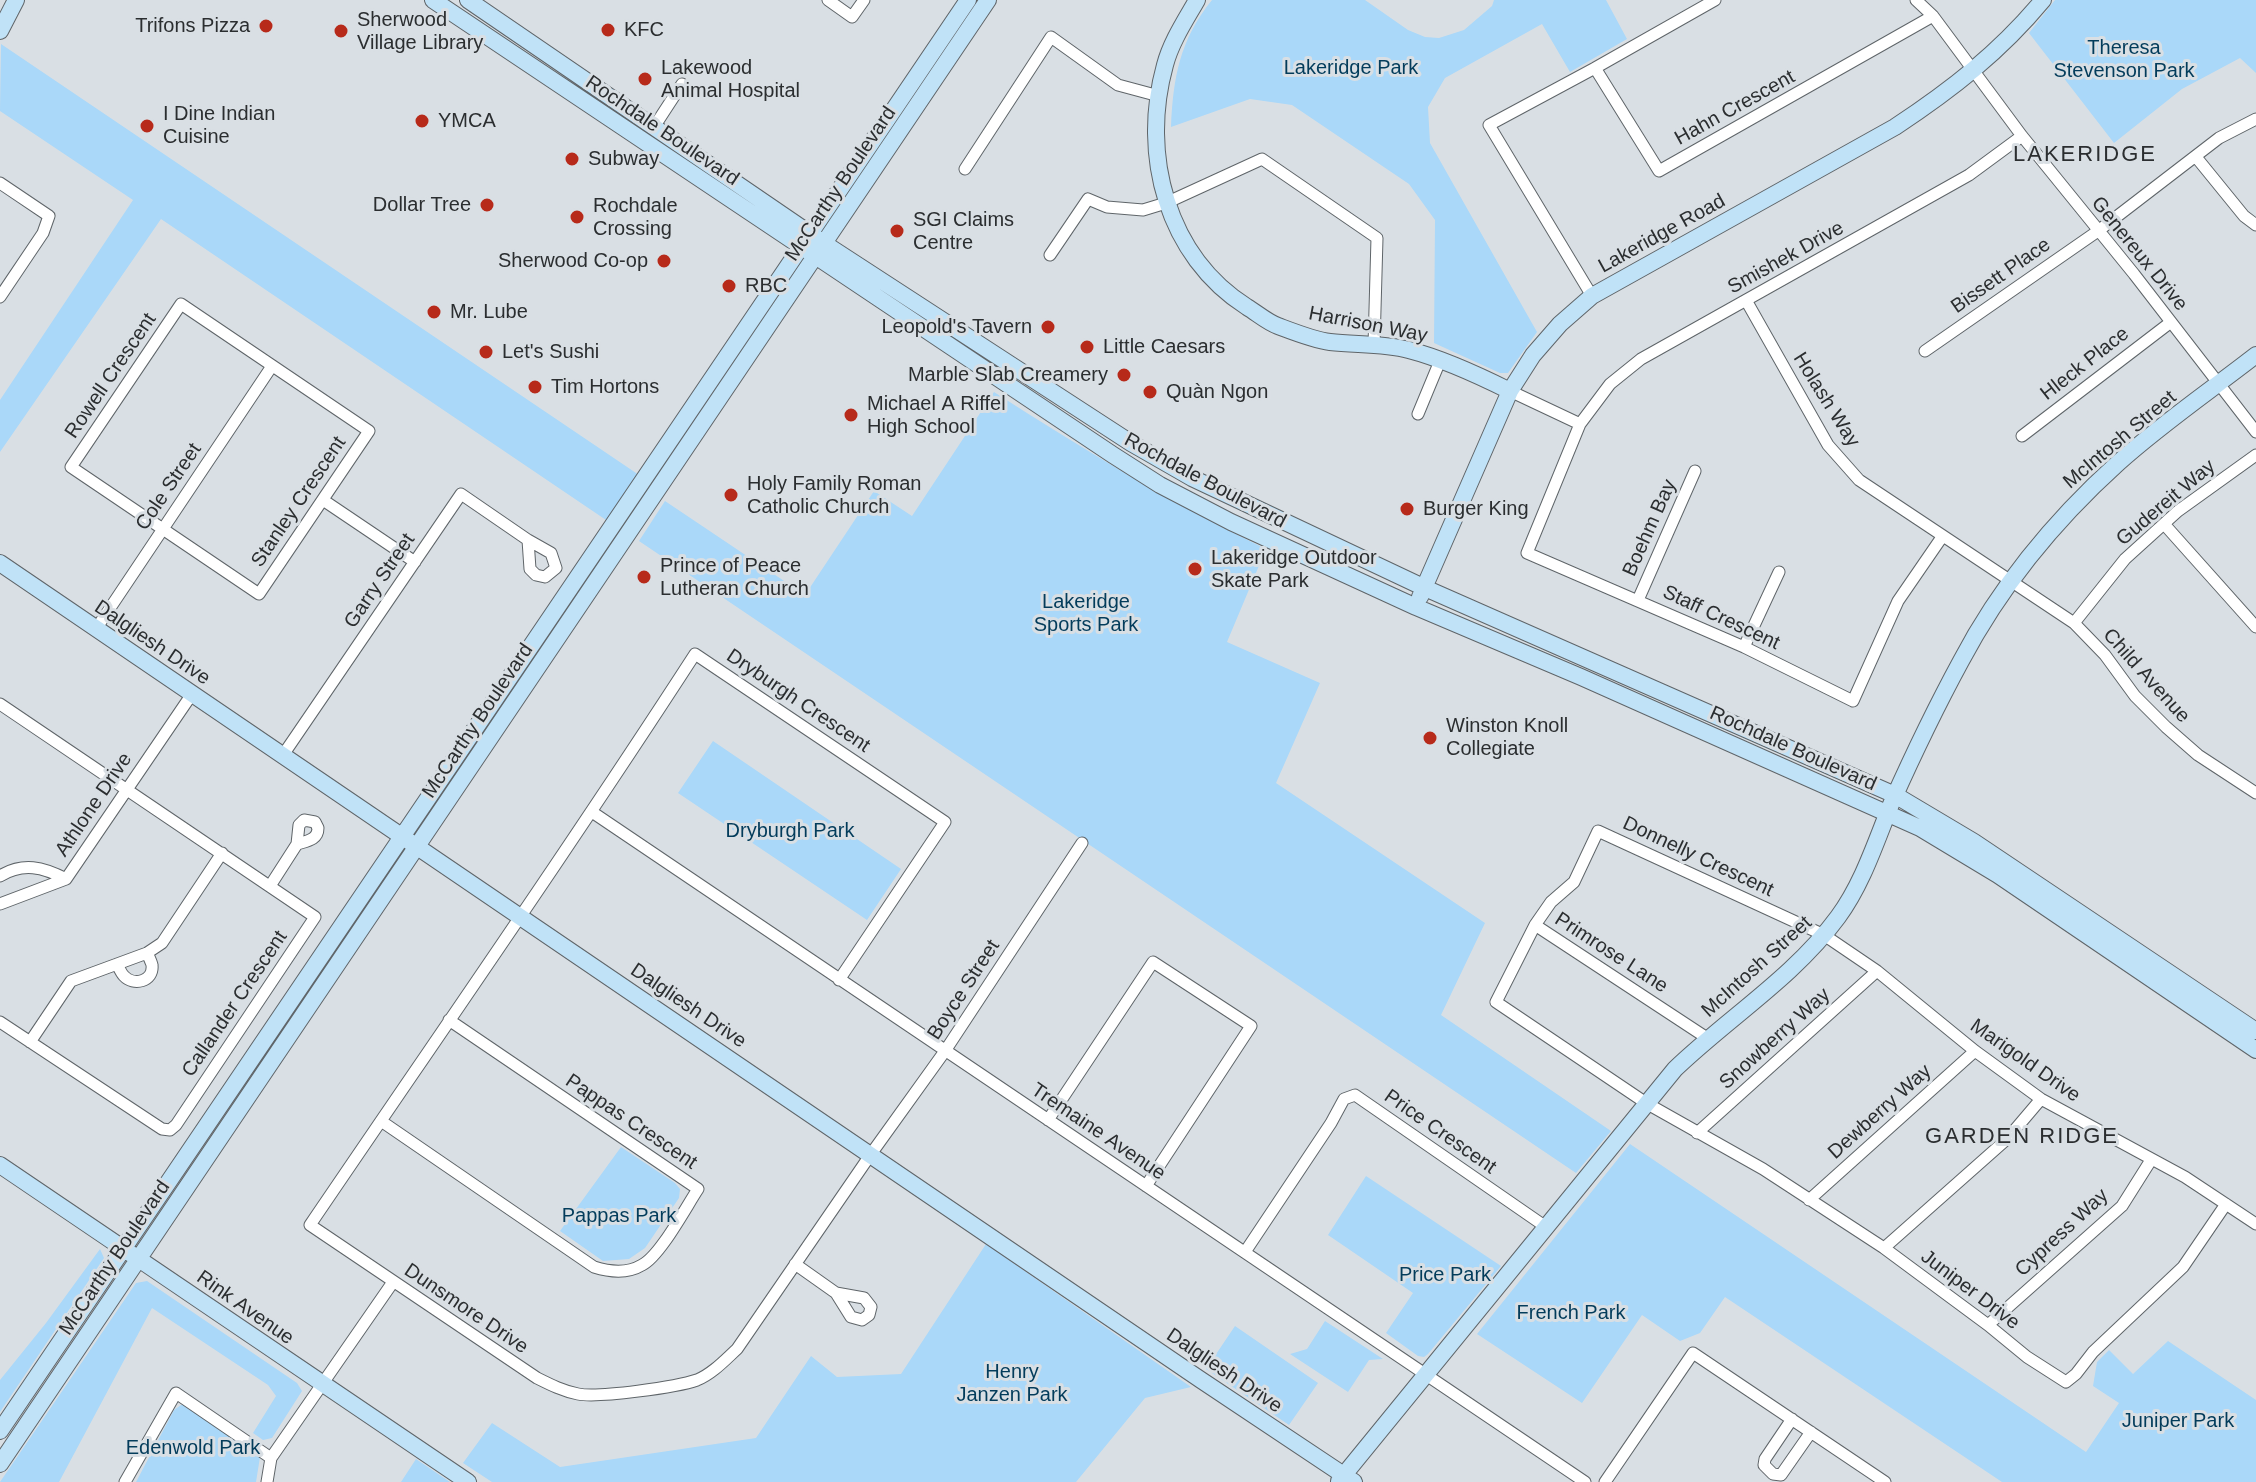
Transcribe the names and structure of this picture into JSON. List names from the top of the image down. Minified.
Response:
{"streets":{"main road":["Rochdale Boulevard","McCarthy Boulevard","Lakeridge Road","Harrison Way","McIntosh Street","Dalgliesh Drive","Rink Avenue"],"street":["Hahn Crescent","Genereux Drive","Smishek Drive","Bissett Place","Hleck Place","Rowell Crescent","Holash Way","Cole Street","Stanley Crescent","Gudereit Way","Boehm Bay","Garry Street","Staff Crescent","Child Avenue","Dryburgh Crescent","Athlone Drive","Donnelly Crescent","Primrose Lane","Boyce Street","Callander Crescent","Snowberry Way","Marigold Drive","Dewberry Way","Pappas Crescent","Tremaine Avenue","Price Crescent","Cypress Way","Juniper Drive","Dunsmore Drive"]},"crossings":[["Hahn Crescent","Genereux Drive"],["Rochdale Boulevard","McCarthy Boulevard"],["Rochdale Boulevard","Lakeridge Road"],["Rochdale Boulevard","McIntosh Street"],["McCarthy Boulevard","Dalgliesh Drive"],["McCarthy Boulevard","Rink Avenue"],["Lakeridge Road","Genereux Drive"],["Lakeridge Road","Harrison Way"],["Genereux Drive","Smishek Drive"],["Genereux Drive","Bissett Place"],["Genereux Drive","Hleck Place"],["Genereux Drive","McIntosh Street"],["Smishek Drive","Harrison Way"],["Smishek Drive","Holash Way"],["Smishek Drive","Staff Crescent"],["Harrison Way","Staff Crescent"],["Rowell Crescent","Cole Street"],["Rowell Crescent","Stanley Crescent"],["Holash Way","McIntosh Street"],["Holash Way","Staff Crescent"],["Holash Way","Child Avenue"],["McIntosh Street","Dalgliesh Drive"],["McIntosh Street","Child Avenue"],["McIntosh Street","Donnelly Crescent"],["McIntosh Street","Primrose Lane"],["McIntosh Street","Marigold Drive"],["McIntosh Street","Tremaine Avenue"],["McIntosh Street","Price Crescent"],["McIntosh Street","Juniper Drive"],["Cole Street","Stanley Crescent"],["Cole Street","Dalgliesh Drive"],["Gudereit Way","Child Avenue"],["Boehm Bay","Staff Crescent"],["Garry Street","Dalgliesh Drive"],["Dalgliesh Drive","Dryburgh Crescent"],["Dalgliesh Drive","Athlone Drive"],["Dalgliesh Drive","Boyce Street"],["Dalgliesh Drive","Dunsmore Drive"],["Dryburgh Crescent","Tremaine Avenue"],["Dryburgh Crescent","Dunsmore Drive"],["Athlone Drive","Callander Crescent"],["Donnelly Crescent","Primrose Lane"],["Donnelly Crescent","Marigold Drive"],["Donnelly Crescent","Juniper Drive"],["Boyce Street","Tremaine Avenue"],["Boyce Street","Dunsmore Drive"],["Snowberry Way","Marigold Drive"],["Snowberry Way","Juniper Drive"],["Marigold Drive","Dewberry Way"],["Marigold Drive","Cypress Way"],["Marigold Drive","Juniper Drive"],["Dewberry Way","Juniper Drive"],["Pappas Crescent","Dunsmore Drive"],["Tremaine Avenue","Price Crescent"],["Cypress Way","Juniper Drive"]],"districts":["LAKERIDGE","GARDEN RIDGE"],"parks":["Theresa Stevenson Park","Lakeridge Park","Lakeridge Sports Park","Dryburgh Park","Pappas Park","Price Park","French Park","Henry Janzen Park","Juniper Park","Edenwold Park"],"places":["Trifons Pizza","KFC","Sherwood Village Library","Lakewood Animal Hospital","YMCA","I Dine Indian Cuisine","Subway","Dollar Tree","Rochdale Crossing","SGI Claims Centre","Sherwood Co-op","RBC","Mr. Lube","Leopold's Tavern","Little Caesars","Let's Sushi","Marble Slab Creamery","Tim Hortons","Quàn Ngon","Michael A Riffel High School","Holy Family Roman Catholic Church","Burger King","Lakeridge Outdoor Skate Park","Prince of Peace Lutheran Church","Winston Knoll Collegiate"]}
